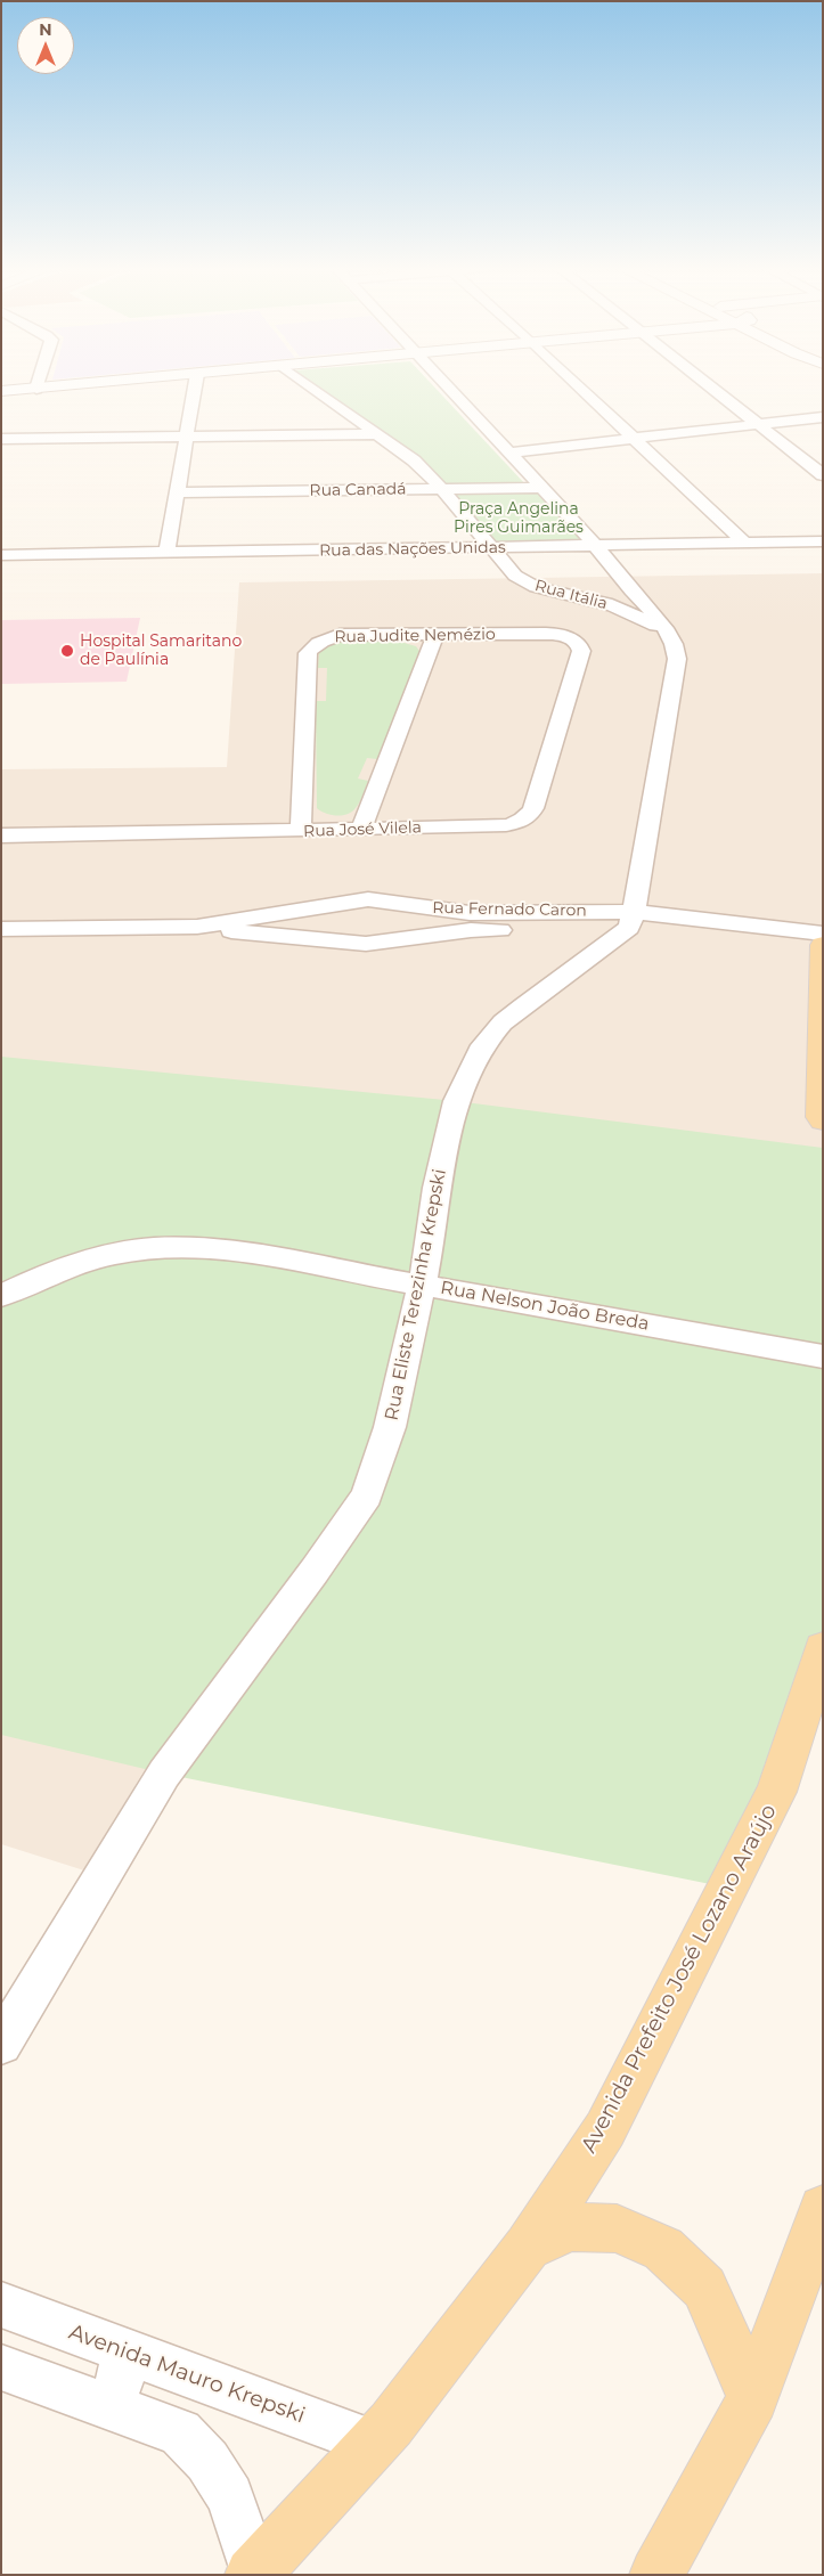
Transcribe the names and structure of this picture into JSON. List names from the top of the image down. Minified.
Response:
{"streets":{"main road":["Avenida Prefeito José Lozano Araújo"],"street":["Rua Canadá","Rua das Nações Unidas","Rua Itália","Rua Judite Nemézio","Rua José Vilela","Rua Fernado Caron","Rua Eliste Terezinha Krepski","Rua Nelson João Breda","Avenida Mauro Krepski"]},"crossings":[["Rua Canadá","Rua Itália"],["Rua das Nações Unidas","Rua Itália"],["Rua Judite Nemézio","Rua José Vilela"],["Rua Fernado Caron","Rua Eliste Terezinha Krepski"],["Rua Eliste Terezinha Krepski","Rua Nelson João Breda"],["Avenida Prefeito José Lozano Araújo","Avenida Mauro Krepski"]],"parks":["Praça Angelina Pires Guimarães"],"places":["Hospital Samaritano de Paulínia"],"north":"top"}
